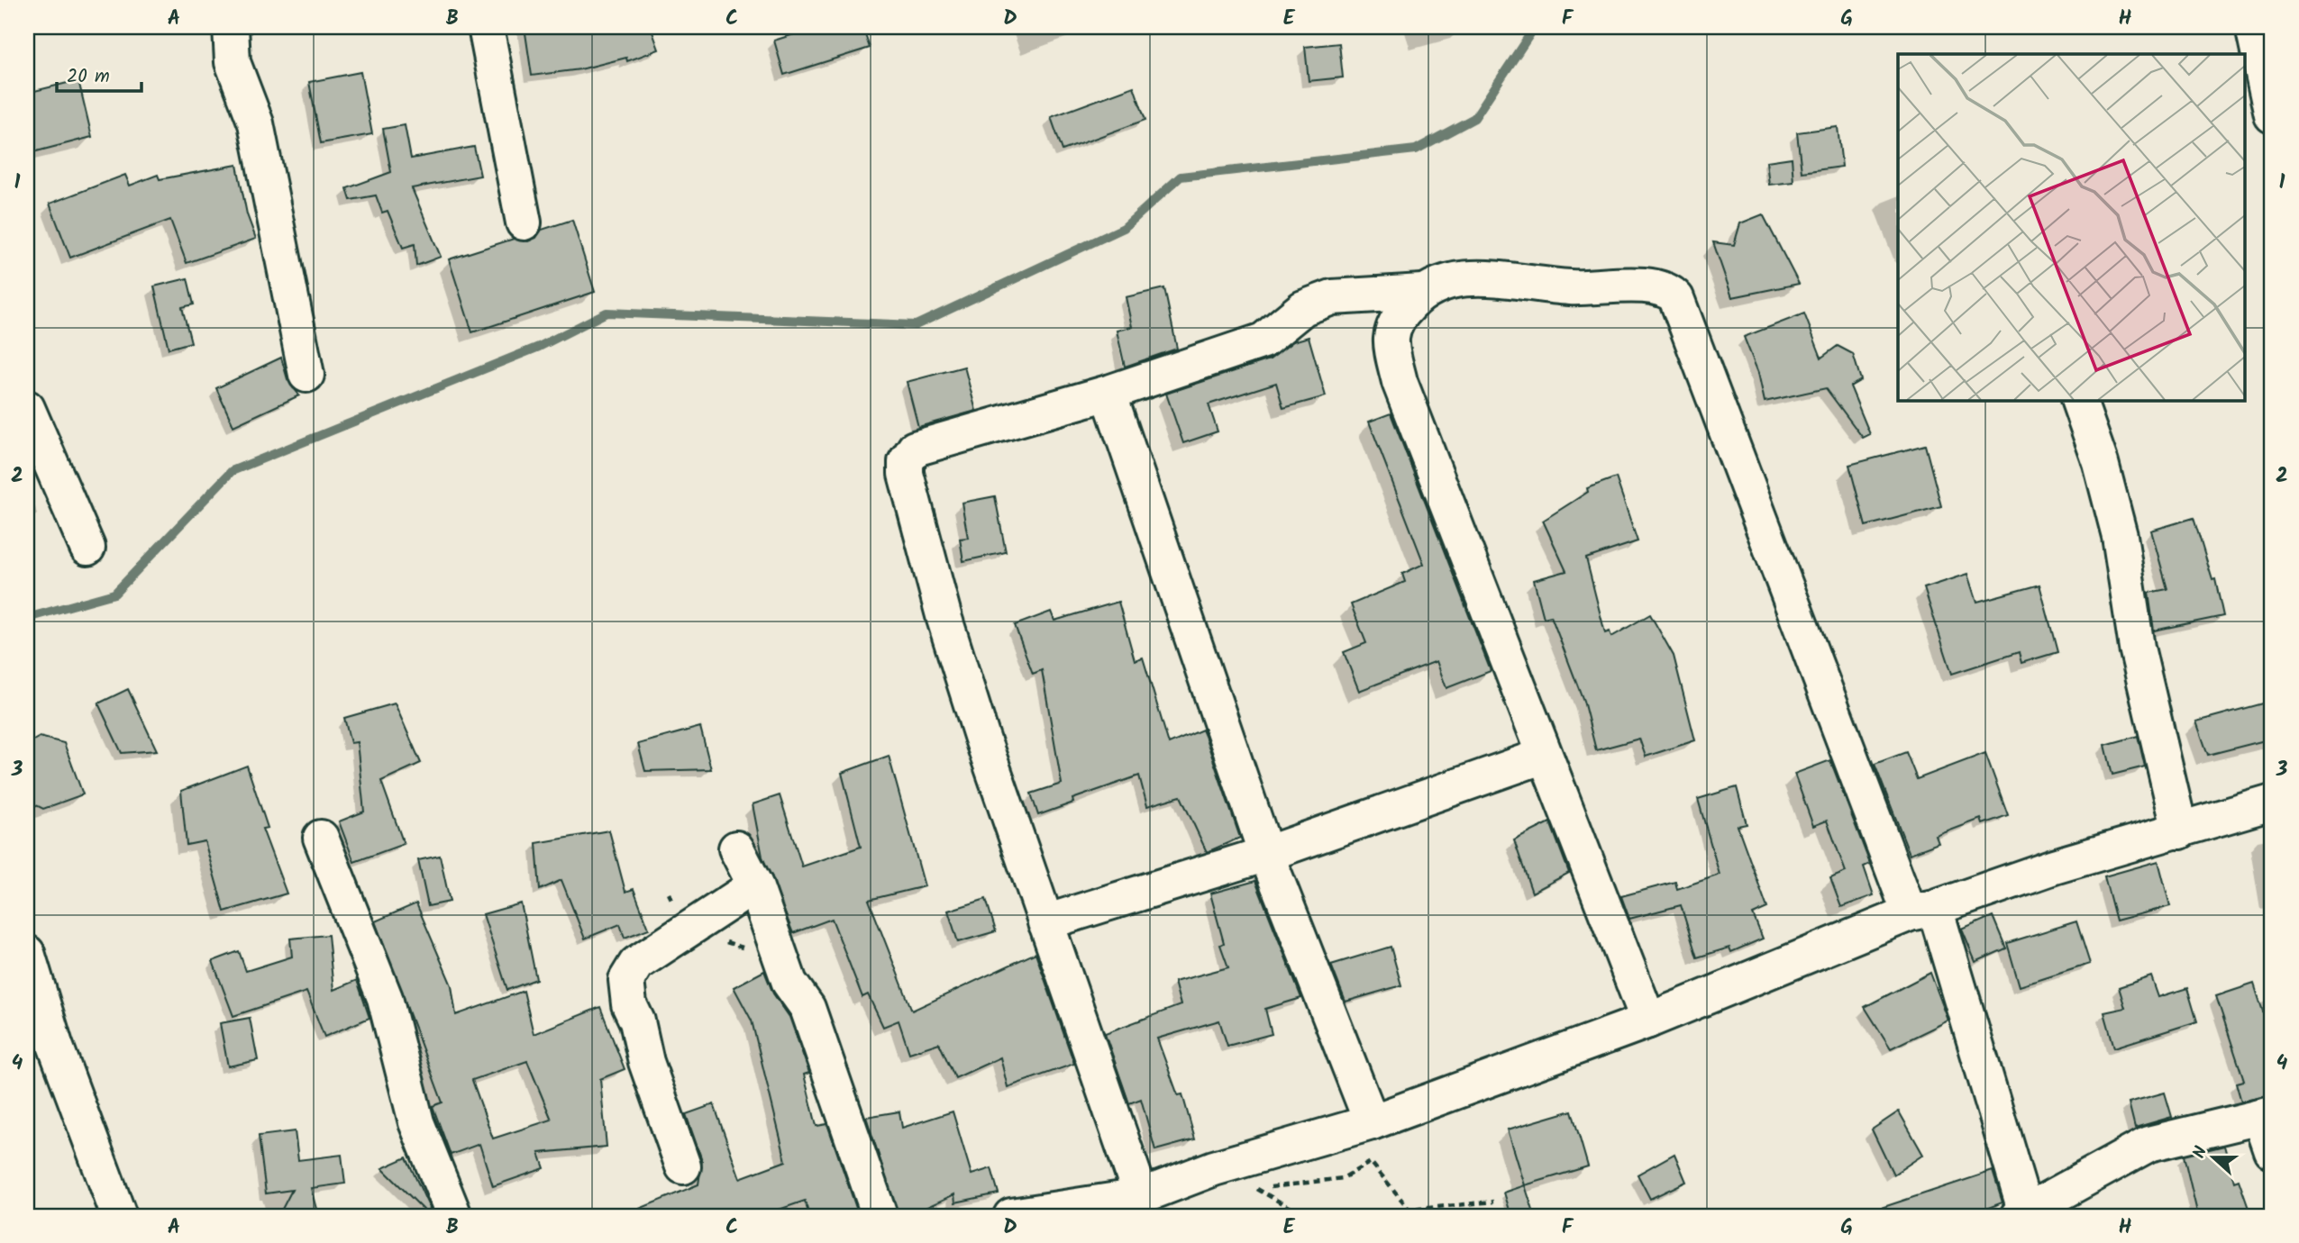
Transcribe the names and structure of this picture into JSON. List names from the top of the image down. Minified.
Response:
{"scale_bar":"20 m","north":"left","grid":{"columns":["A","B","C","D","E","F","G","H"],"rows":["1","2","3","4"]}}
